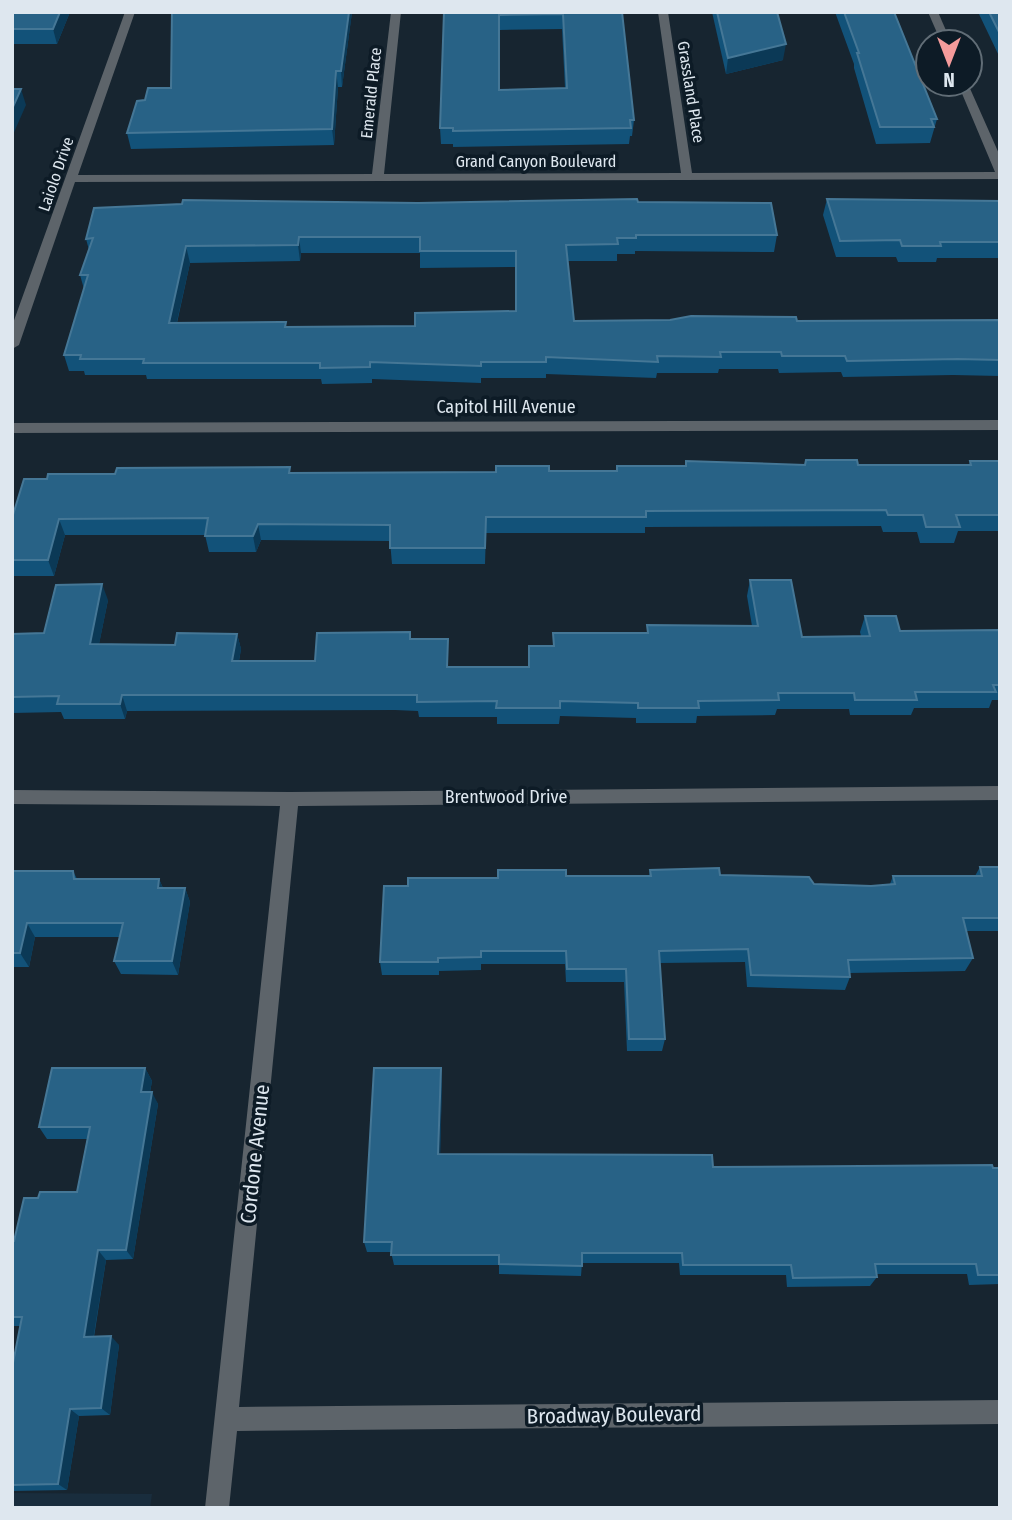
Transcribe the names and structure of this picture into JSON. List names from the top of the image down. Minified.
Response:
{"streets":{"street":["Grassland Place","Emerald Place","Grand Canyon Boulevard","Laiolo Drive","Capitol Hill Avenue","Brentwood Drive","Cordone Avenue","Broadway Boulevard"]},"crossings":[["Grassland Place","Grand Canyon Boulevard"],["Emerald Place","Grand Canyon Boulevard"],["Grand Canyon Boulevard","Laiolo Drive"],["Brentwood Drive","Cordone Avenue"],["Cordone Avenue","Broadway Boulevard"]],"north":"bottom"}
